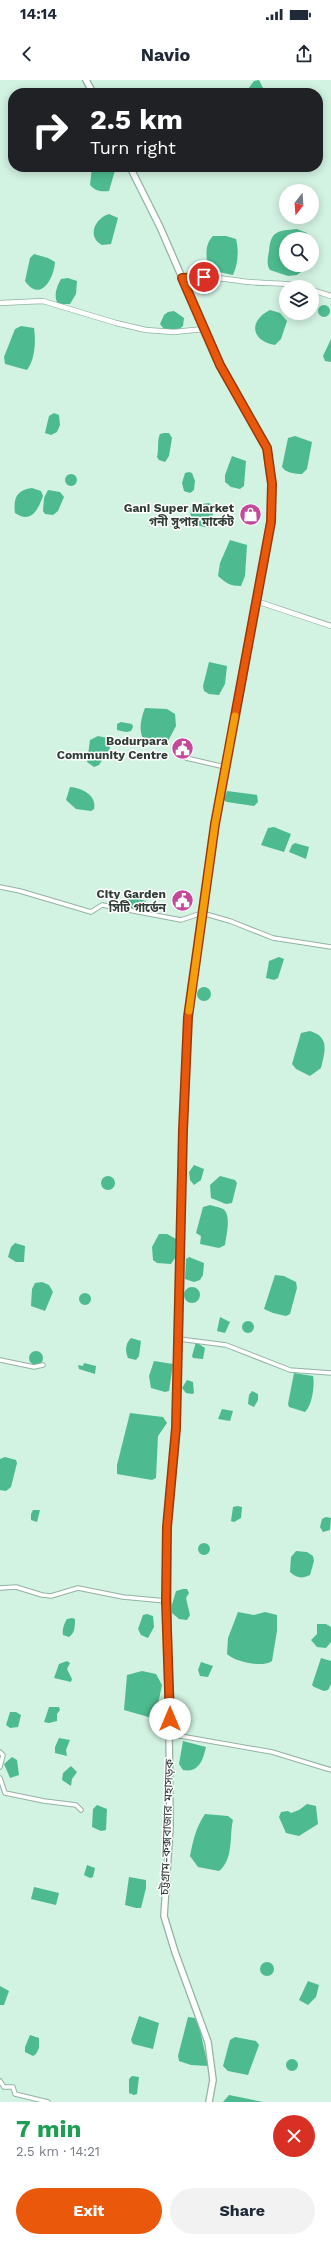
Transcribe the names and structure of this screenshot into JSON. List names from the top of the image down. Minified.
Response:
{"streets":{"highway":["চট্টগ্রাম-কক্সবাজার মহাসড়ক"]},"places":{"shop":["Gani Super Market গনী সুপার মার্কেট"],"public building":["Bodurpara Community Centre","City Garden সিটি গার্ডেন"]},"north":"bottom","page":{"status":"14:14","header":"Navio","turn":["2.5 km","Turn right"],"heading":["7 min","2.5 km · 14:21"],"buttons":["Exit","Share"]}}
